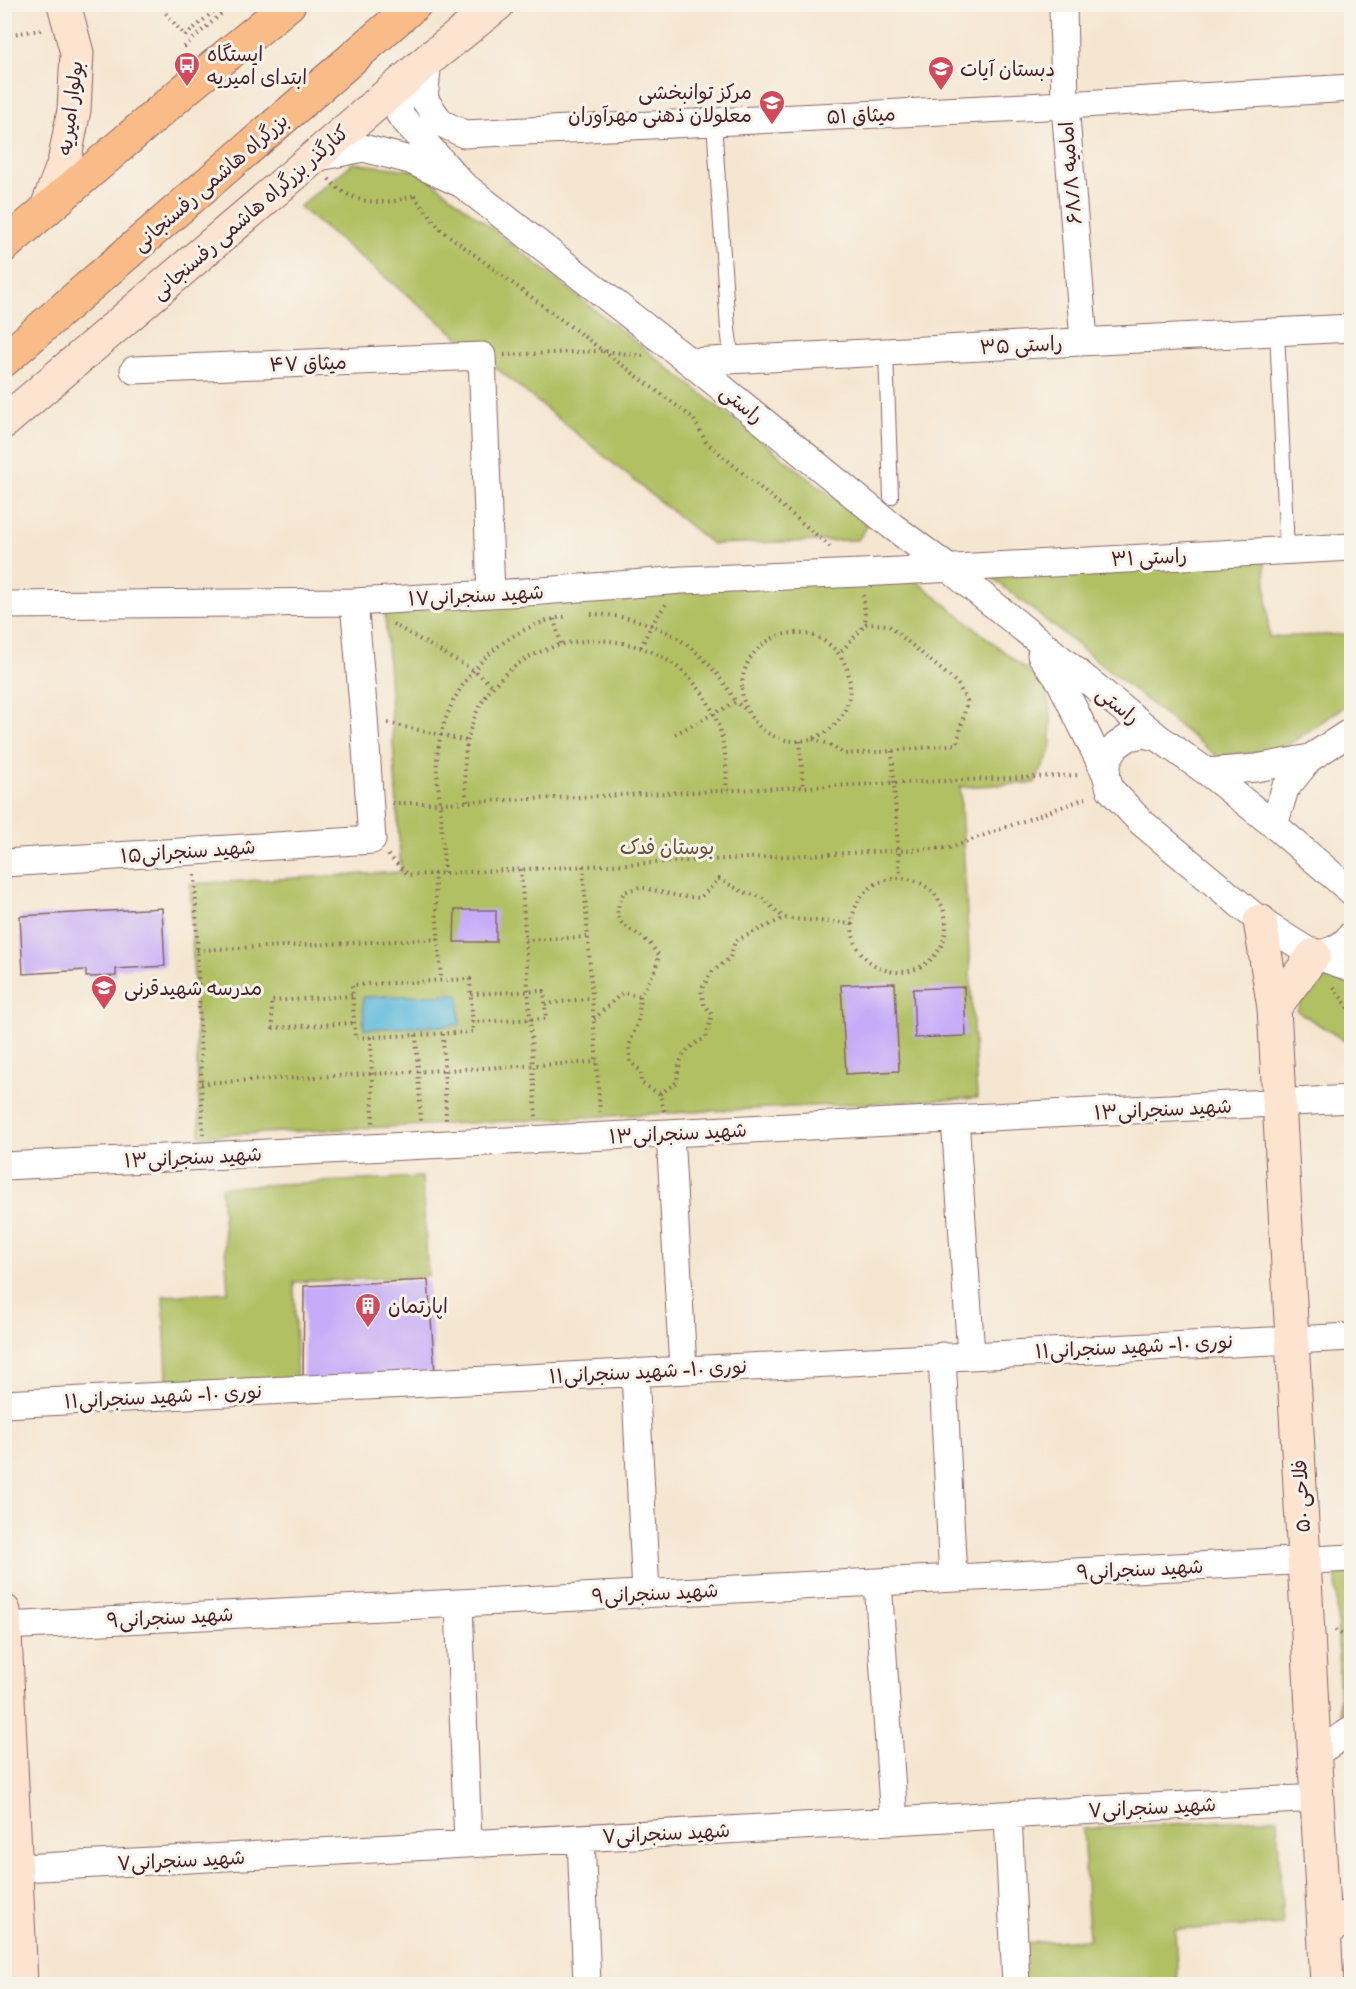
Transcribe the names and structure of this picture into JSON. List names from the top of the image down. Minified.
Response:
{"streets":{"highway":["بزرگراه هاشمی رفسنجانی"],"street":["بولوار امیریه","میثاق ۵۱","امامیه ۶۸/۸","کنارگذر بزرگراه هاشمی رفسنجانی","راستی ۳۵","میثاق ۴۷","راستی","راستی ۳۱","شهید سنجرانی۱۷","شهید سنجرانی۱۵","شهید سنجرانی۱۳","نوری ۱۰- شهید سنجرانی۱۱","فلاحی ۵۰","شهید سنجرانی۹","شهید سنجرانی۷"]},"crossings":[["میثاق ۵۱","امامیه ۶۸/۸"],["میثاق ۵۱","کنارگذر بزرگراه هاشمی رفسنجانی"],["امامیه ۶۸/۸","راستی ۳۵"],["راستی ۳۵","راستی"],["راستی","راستی ۳۱"],["راستی","شهید سنجرانی۱۷"],["راستی","فلاحی ۵۰"],["راستی ۳۱","شهید سنجرانی۱۷"],["شهید سنجرانی۱۳","فلاحی ۵۰"],["نوری ۱۰- شهید سنجرانی۱۱","فلاحی ۵۰"],["فلاحی ۵۰","شهید سنجرانی۹"],["فلاحی ۵۰","شهید سنجرانی۷"]],"parks":["بوستان فدک"],"places":{"bus stop":["ایستگاه ابتدای امیریه"],"school or university":["دبستان آیات","مرکز توانبخشی معلولان ذهنی مهرآوران","مدرسه شهیدقرنی"],"building":["اپارتمان"]}}
